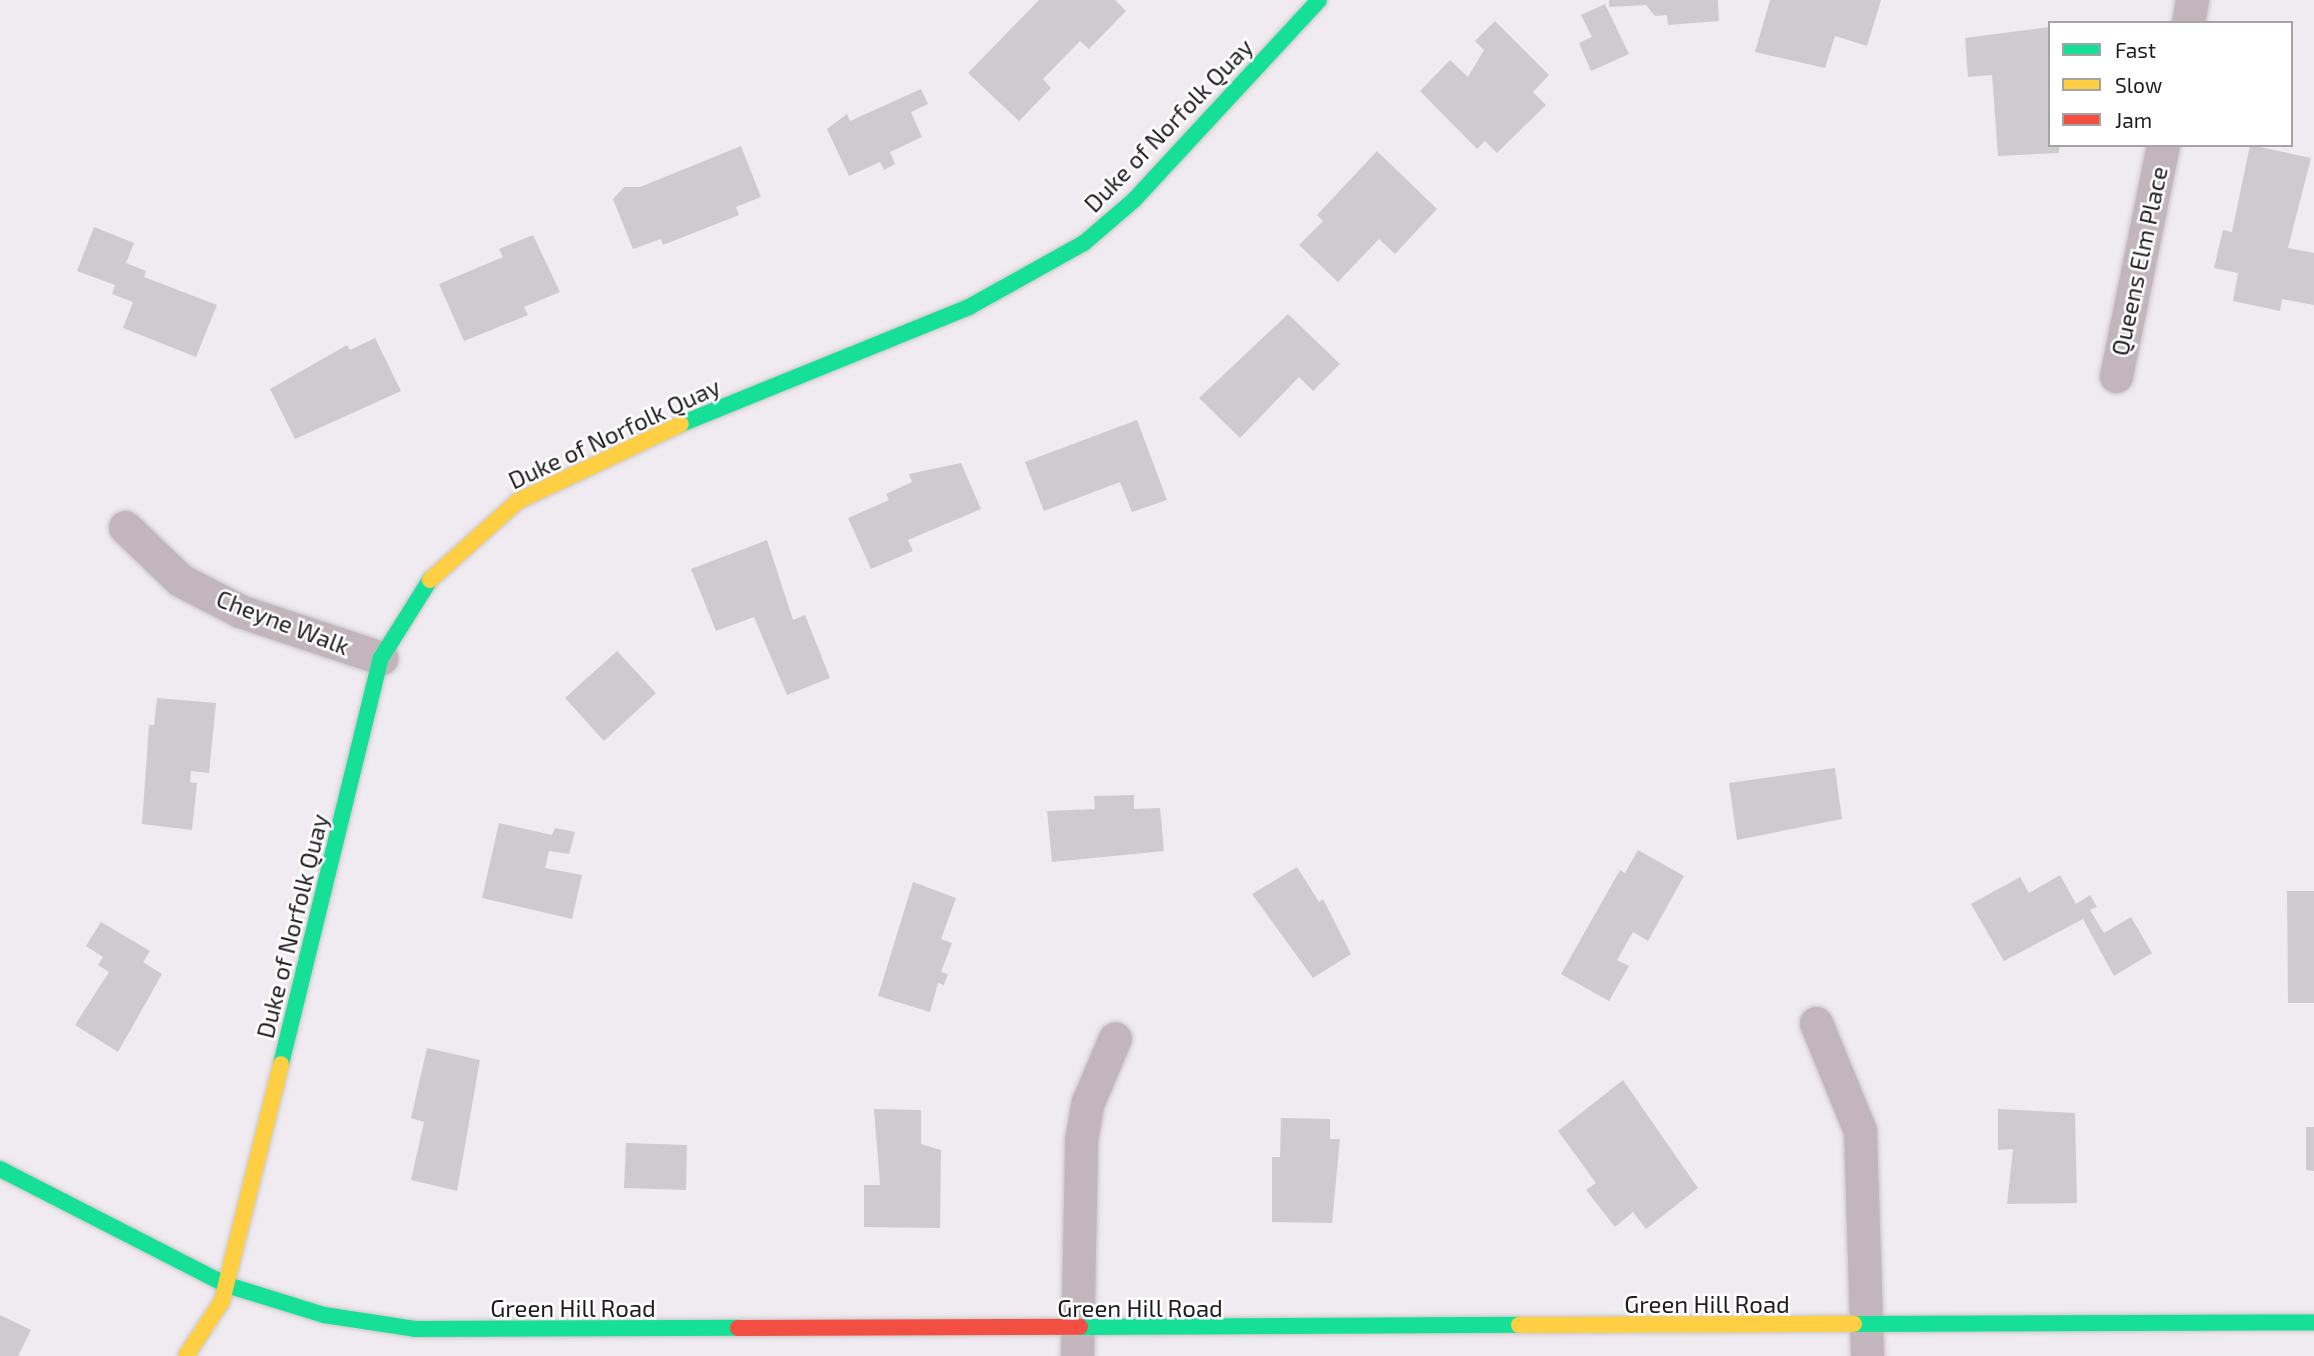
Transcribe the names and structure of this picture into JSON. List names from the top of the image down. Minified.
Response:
{"streets":{"street":["Duke of Norfolk Quay","Queens Elm Place","Cheyne Walk","Green Hill Road"]},"crossings":[["Duke of Norfolk Quay","Cheyne Walk"],["Duke of Norfolk Quay","Green Hill Road"]],"legend":["Fast","Slow","Jam"]}
